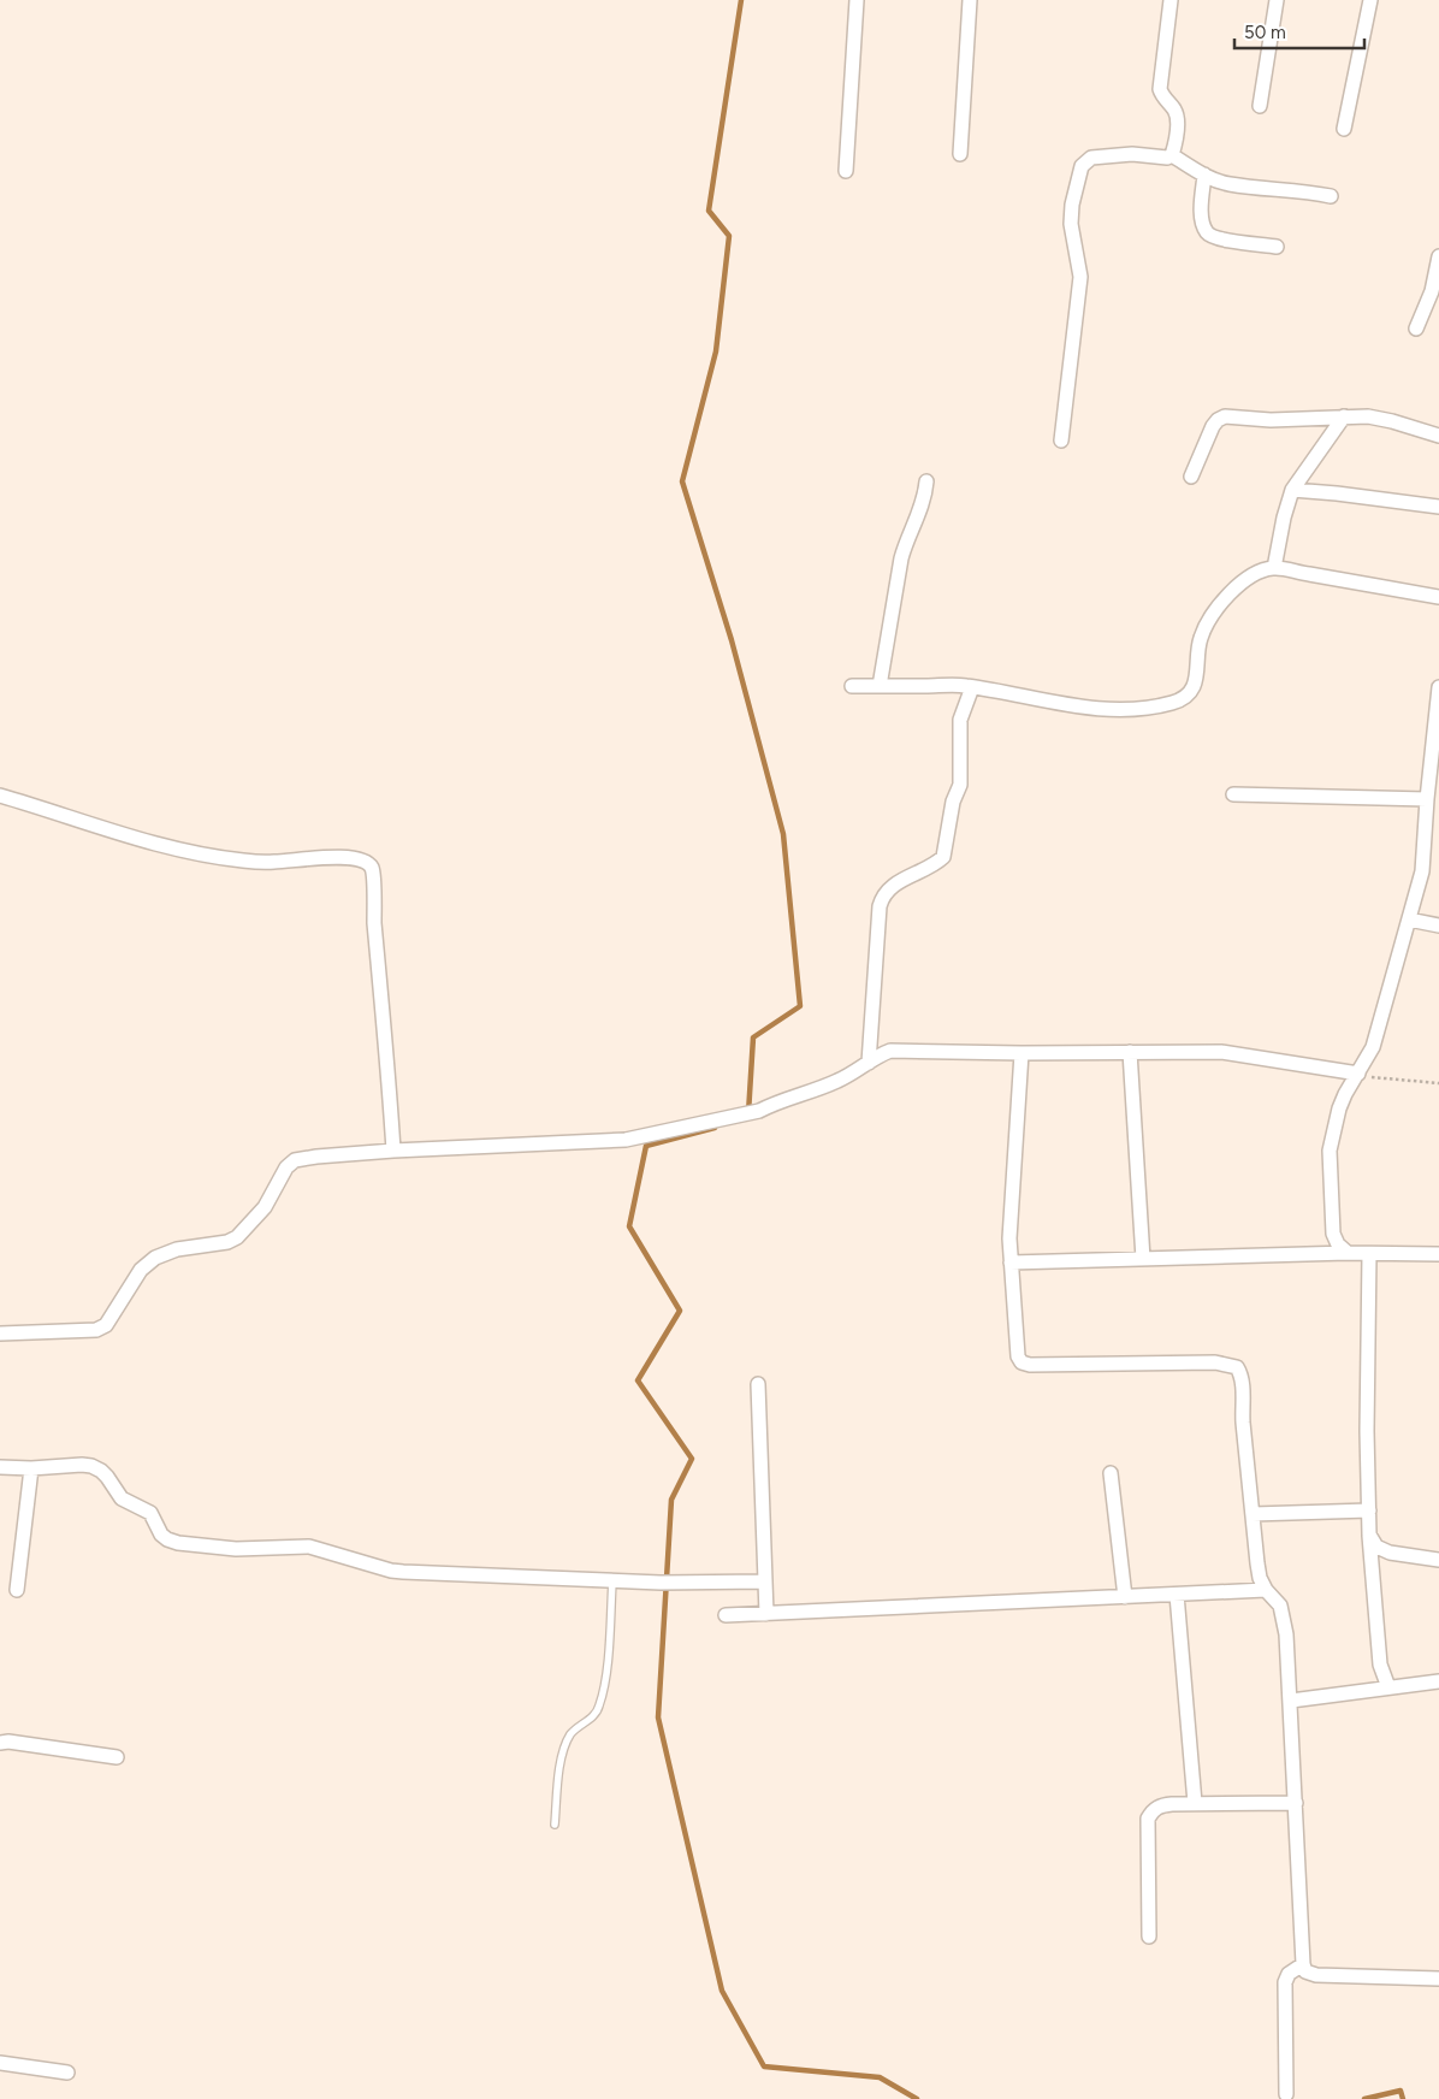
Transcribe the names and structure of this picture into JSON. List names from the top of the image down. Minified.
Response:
{"scale_bar":"50 m"}
